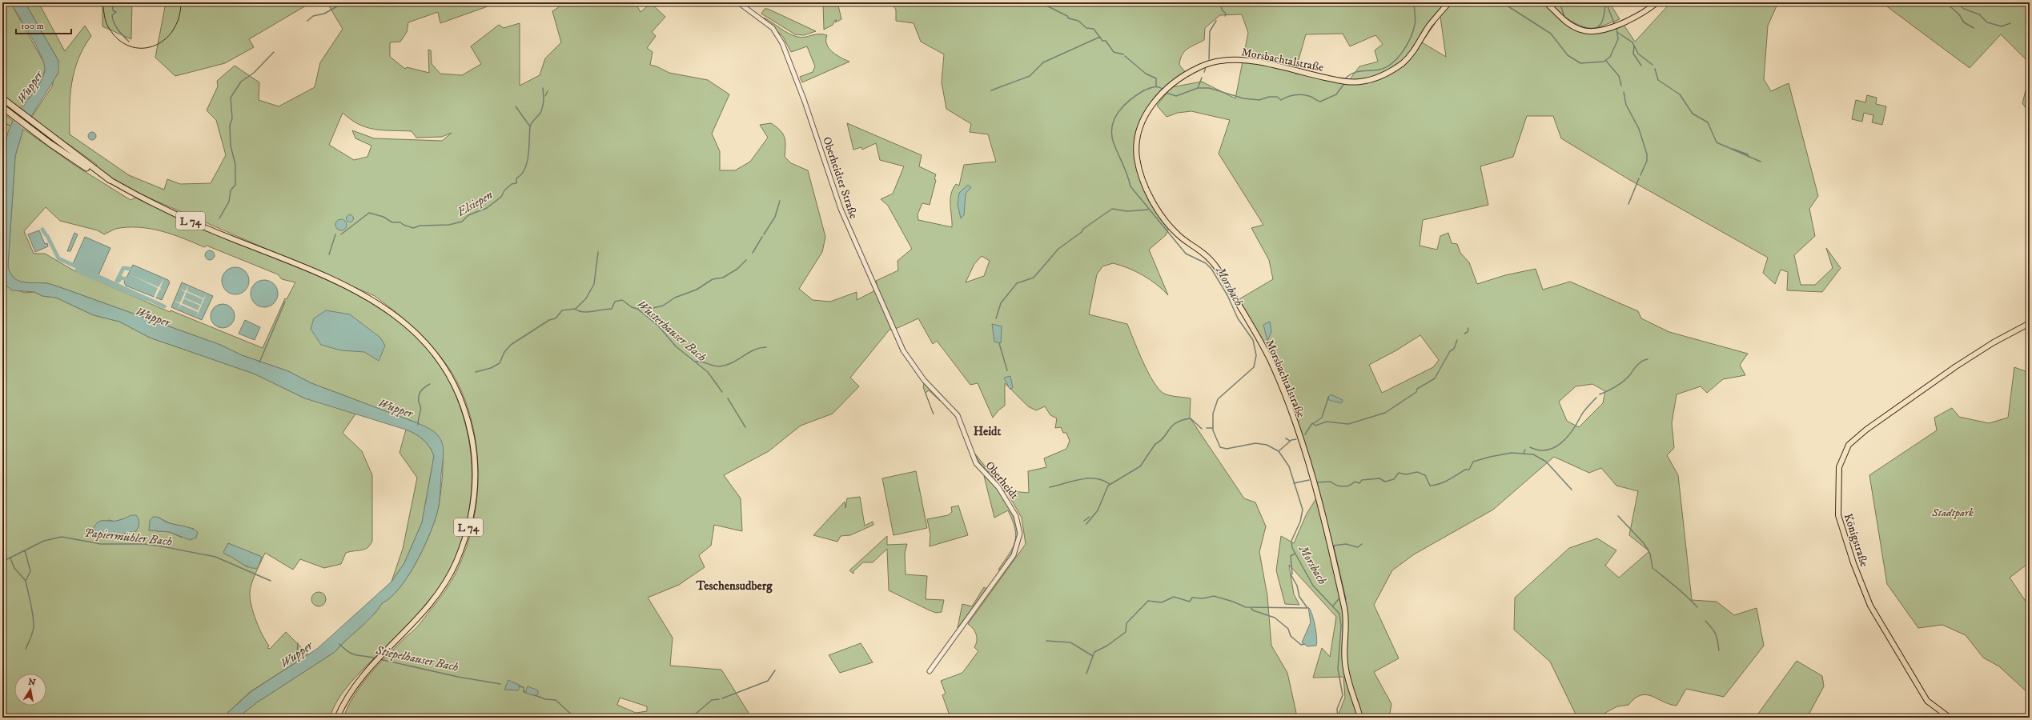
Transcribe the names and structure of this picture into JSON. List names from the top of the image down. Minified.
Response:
{"streets":{"highway":["L 74"],"main road":["Morsbachtalstraße","Königstraße"],"street":["Oberheidter Straße","Oberheidt"]},"crossings":[["Oberheidter Straße","Oberheidt"]],"districts":["Heidt","Teschensudberg"],"water":["Wupper","Elsiepen","Morsbach","Wusterhauser Bach","Papiermühler Bach","Stiepelhauser Bach"],"parks":["Stadtpark"],"scale_bar":"100 m","north":"top"}
